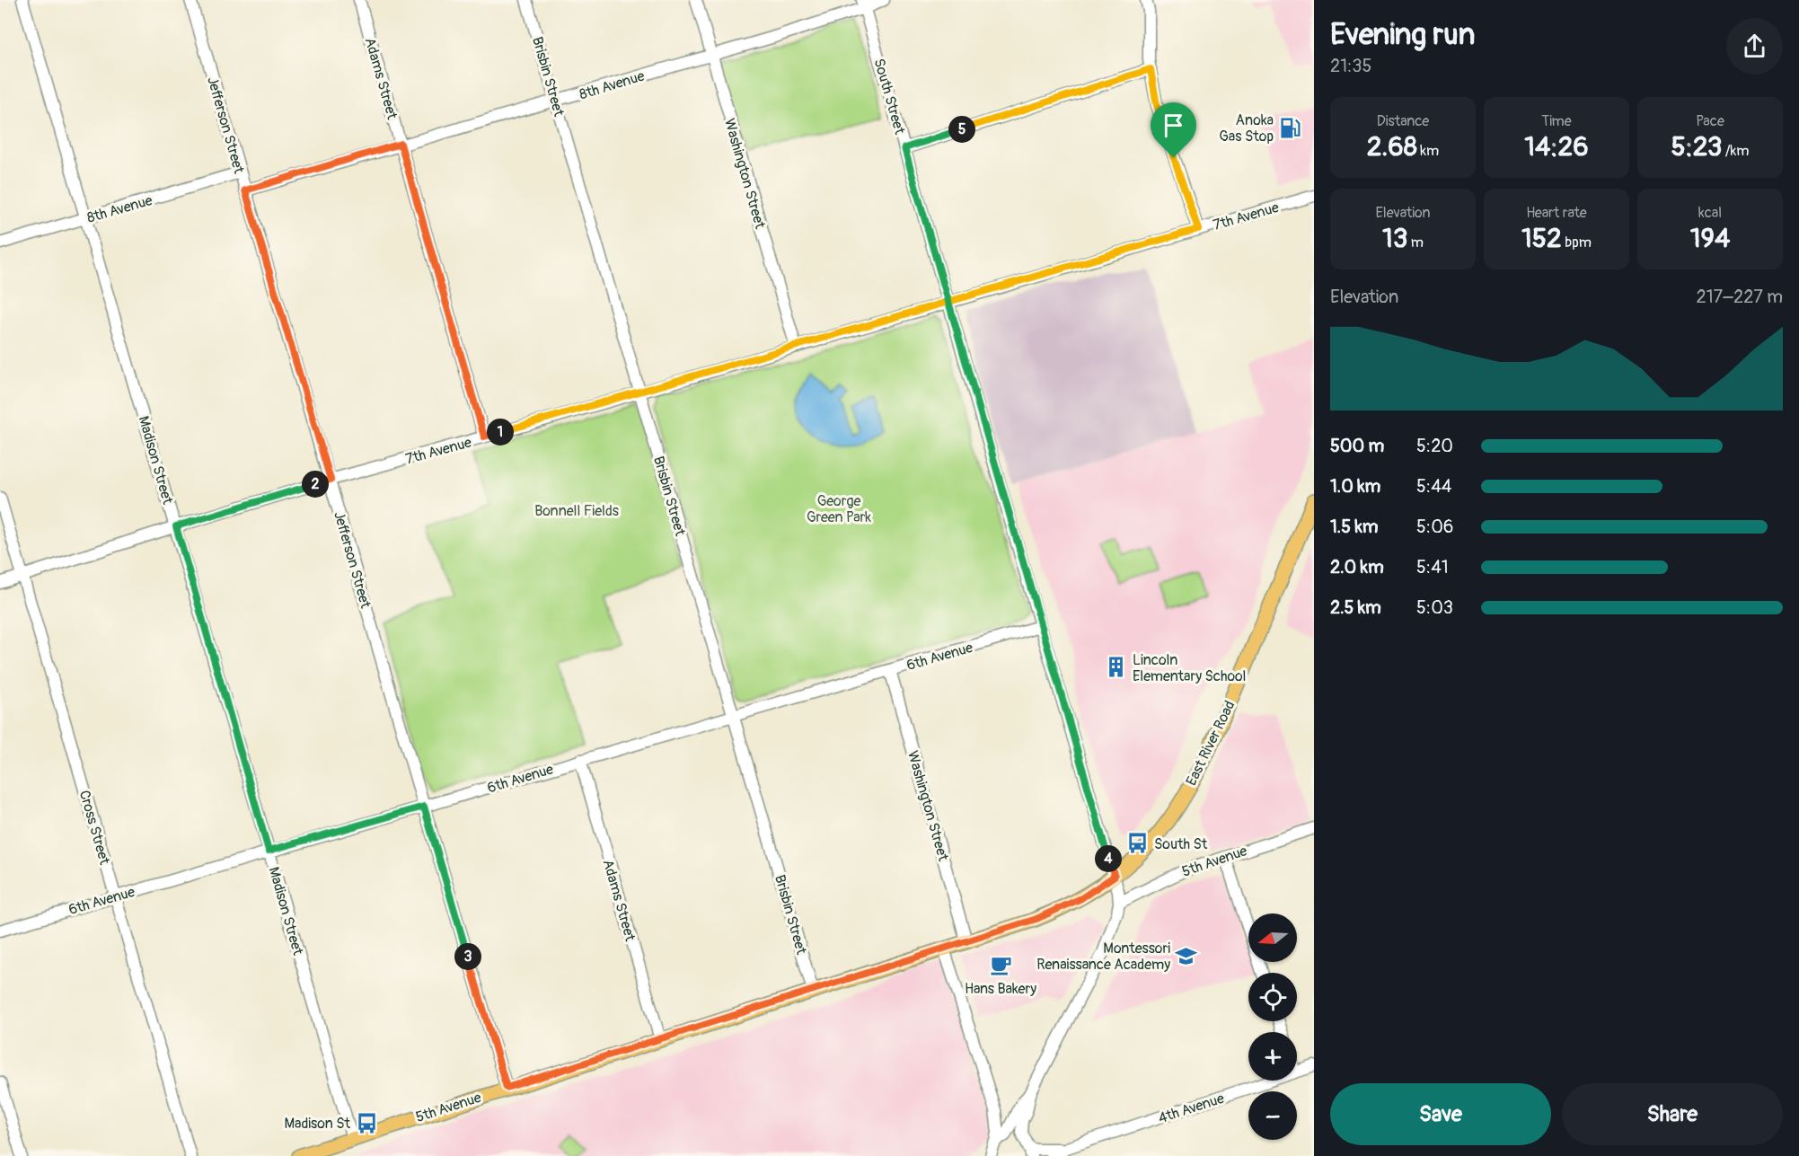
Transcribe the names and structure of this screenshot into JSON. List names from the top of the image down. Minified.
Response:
{"streets":{"main road":["East River Road","5th Avenue"],"street":["Brisbin Street","Adams Street","8th Avenue","South Street","Jefferson Street","Washington Street","7th Avenue","Madison Street","6th Avenue","Cross Street","4th Avenue"]},"crossings":[["Brisbin Street","8th Avenue"],["Brisbin Street","7th Avenue"],["Brisbin Street","6th Avenue"],["Brisbin Street","5th Avenue"],["Adams Street","8th Avenue"],["Adams Street","7th Avenue"],["Adams Street","6th Avenue"],["Adams Street","5th Avenue"],["8th Avenue","South Street"],["8th Avenue","Jefferson Street"],["8th Avenue","Washington Street"],["8th Avenue","Madison Street"],["South Street","7th Avenue"],["South Street","6th Avenue"],["South Street","East River Road"],["South Street","5th Avenue"],["Jefferson Street","7th Avenue"],["Jefferson Street","6th Avenue"],["Jefferson Street","5th Avenue"],["Washington Street","7th Avenue"],["Washington Street","6th Avenue"],["Washington Street","5th Avenue"],["7th Avenue","Madison Street"],["7th Avenue","Cross Street"],["Madison Street","6th Avenue"],["Madison Street","5th Avenue"],["6th Avenue","Cross Street"],["East River Road","5th Avenue"]],"parks":["George Green Park","Bonnell Fields"],"places":{"fuel station":["Anoka Gas Stop"],"building":["Lincoln Elementary School"],"bus stop":["South St","Madison St"],"school or university":["Montessori Renaissance Academy"],"cafe":["Hans Bakery"]},"north":"left","page":{"heading":["Evening run","21:35"],"stats":[["Distance","2.68 km"],["Time","14:26"],["Pace","5:23 /km"],["Elevation","13 m"],["Heart rate","152 bpm"],["kcal","194"]],"pins":["5","1","2","4","3"],"chart":["Elevation","217–227 m"],"list":[{"name":"500 m","note":"5:20"},{"name":"1.0 km","note":"5:44"},{"name":"1.5 km","note":"5:06"},{"name":"2.0 km","note":"5:41"},{"name":"2.5 km","note":"5:03"}],"map_buttons":["+","−"],"buttons":["Save","Share"]}}
